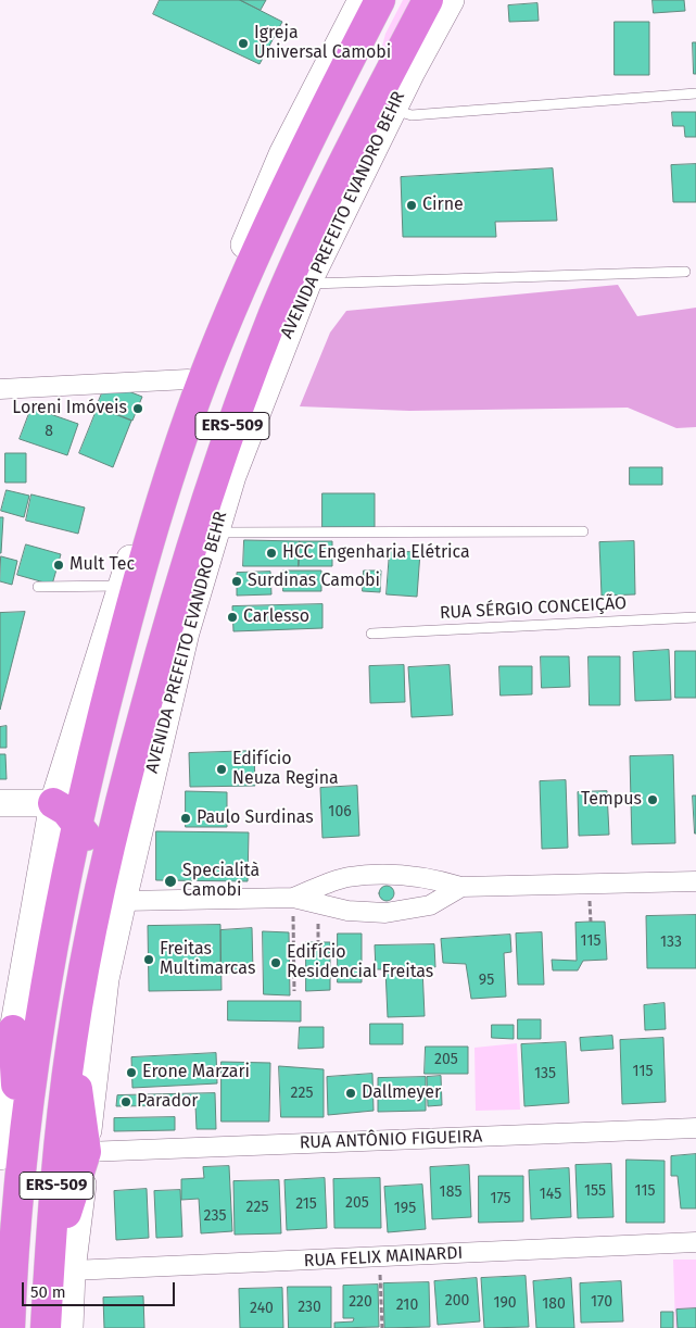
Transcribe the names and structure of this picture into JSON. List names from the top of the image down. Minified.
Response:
{"streets":{"highway":["AVENIDA PREFEITO EVANDRO BEHR","ERS-509"],"street":["RUA ANTÔNIO FIGUEIRA","RUA FELIX MAINARDI"],"lane":["RUA SÉRGIO CONCEIÇÃO"]},"crossings":[["AVENIDA PREFEITO EVANDRO BEHR","ERS-509"],["AVENIDA PREFEITO EVANDRO BEHR","RUA ANTÔNIO FIGUEIRA"],["AVENIDA PREFEITO EVANDRO BEHR","RUA FELIX MAINARDI"],["ERS-509","RUA ANTÔNIO FIGUEIRA"],["ERS-509","RUA FELIX MAINARDI"]],"places":["Igreja Universal Camobi","Cirne","Loreni Imóveis","HCC Engenharia Elétrica","Mult Tec","Surdinas Camobi","Carlesso","Edifício Neuza Regina","Tempus","Paulo Surdinas","Specialità Camobi","Freitas Multimarcas","Edifício Residencial Freitas","Erone Marzari","Dallmeyer","Parador"],"house_numbers":["8","106","115","133","95","205","115","135","225","155","115","185","145","175","205","215","225","195","235","200","220","170","190","180","210","230","240"],"scale_bar":"50 m"}
